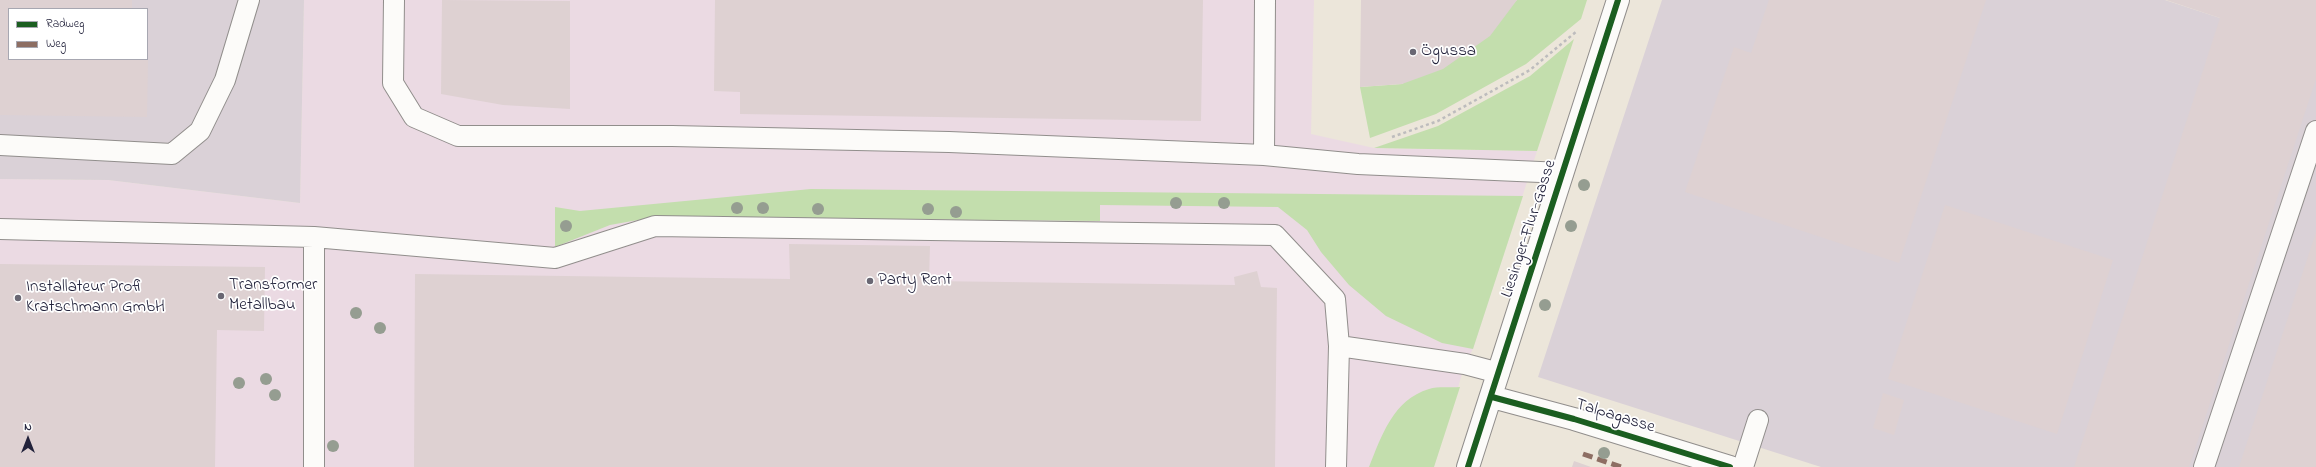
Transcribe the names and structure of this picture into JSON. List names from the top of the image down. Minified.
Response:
{"streets":{"street":["Liesinger-Flur-Gasse","Talpagasse"]},"crossings":[["Liesinger-Flur-Gasse","Talpagasse"]],"places":["Ögussa","Party Rent","Transformer Metallbau","Installateur Profi Kratschmann GmbH"],"legend":["Radweg","Weg"],"north":"top"}
